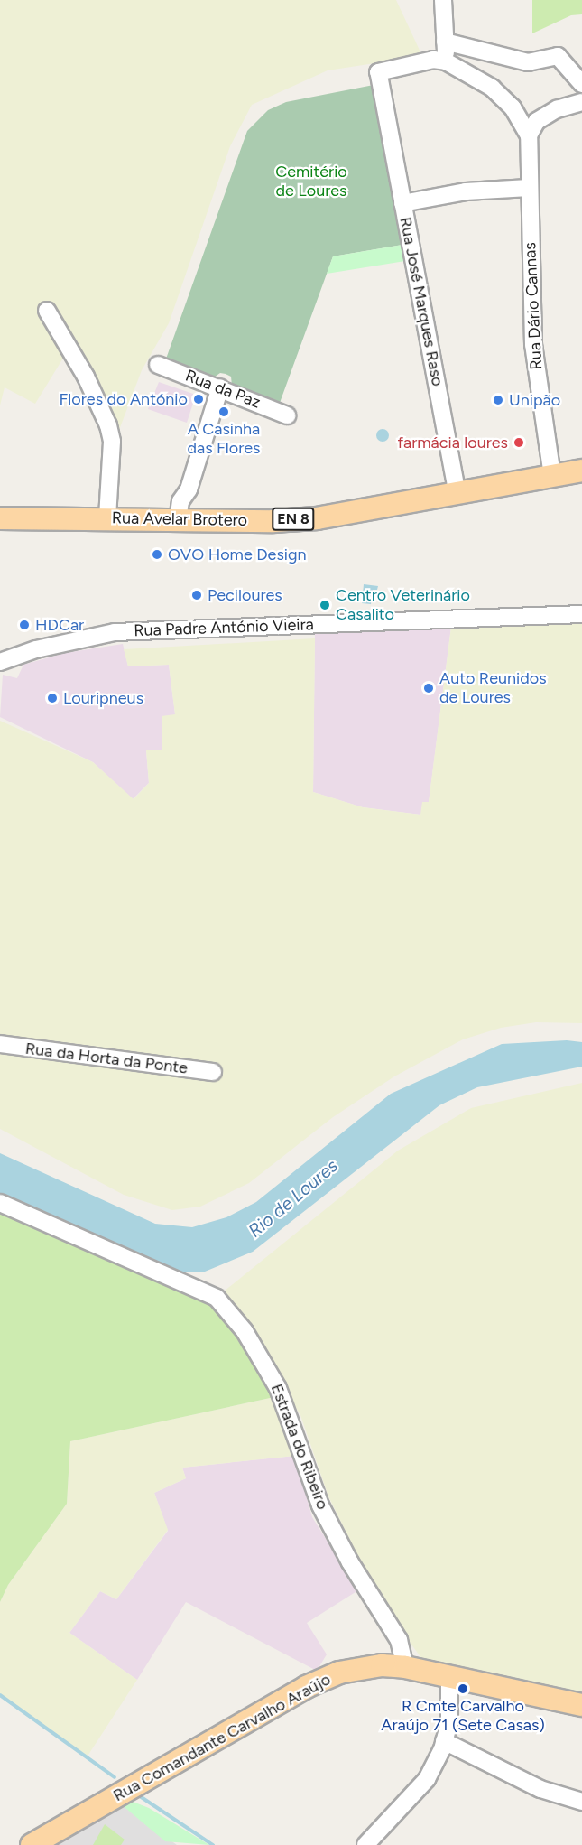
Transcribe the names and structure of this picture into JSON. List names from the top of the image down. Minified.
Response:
{"streets":{"main road":["Rua Avelar Brotero","EN 8","Rua Comandante Carvalho Araújo"],"street":["Rua José Marques Raso","Rua Dário Cannas","Rua da Paz","Rua Padre António Vieira","Rua da Horta da Ponte","Estrada do Ribeiro"]},"crossings":[["Rua José Marques Raso","Rua Dário Cannas"],["Rua José Marques Raso","Rua Avelar Brotero"],["Rua Dário Cannas","Rua Avelar Brotero"],["Estrada do Ribeiro","Rua Comandante Carvalho Araújo"]],"water":["Rio de Loures"],"parks":["Cemitério de Loures"],"places":["Flores do António","Unipão","A Casinha das Flores","farmácia loures","OVO Home Design","Peciloures","Centro Veterinário Casalito","HDCar","Auto Reunidos de Loures","Louripneus","R Cmte Carvalho Araújo 71 (Sete Casas)"]}
